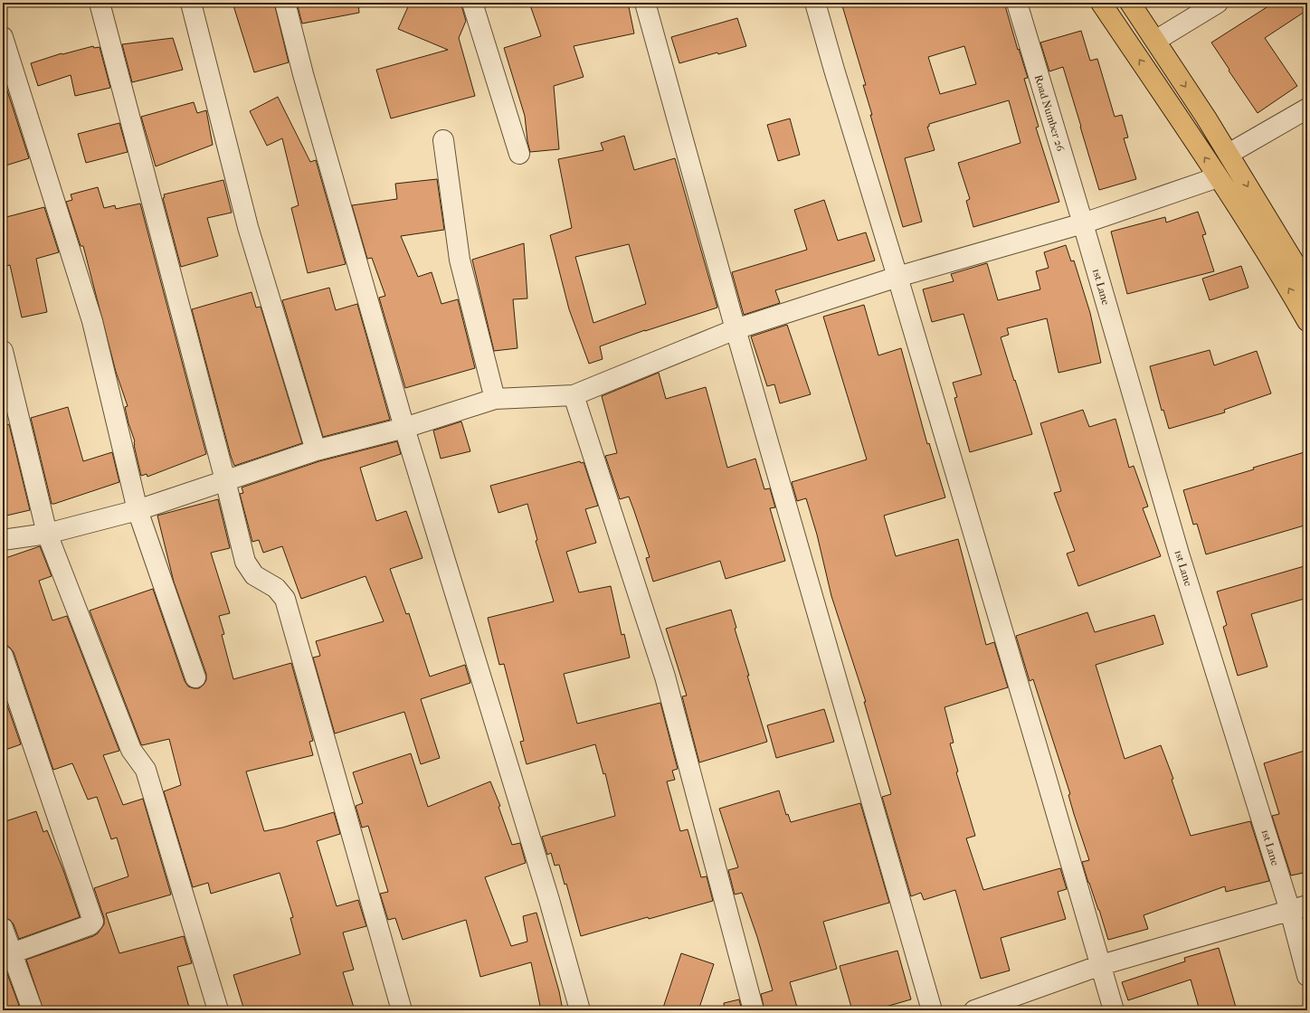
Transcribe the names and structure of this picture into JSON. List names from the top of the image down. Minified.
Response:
{"streets":{"street":["Road Number 26","1st Lane"]},"crossings":[["Road Number 26","1st Lane"]]}
